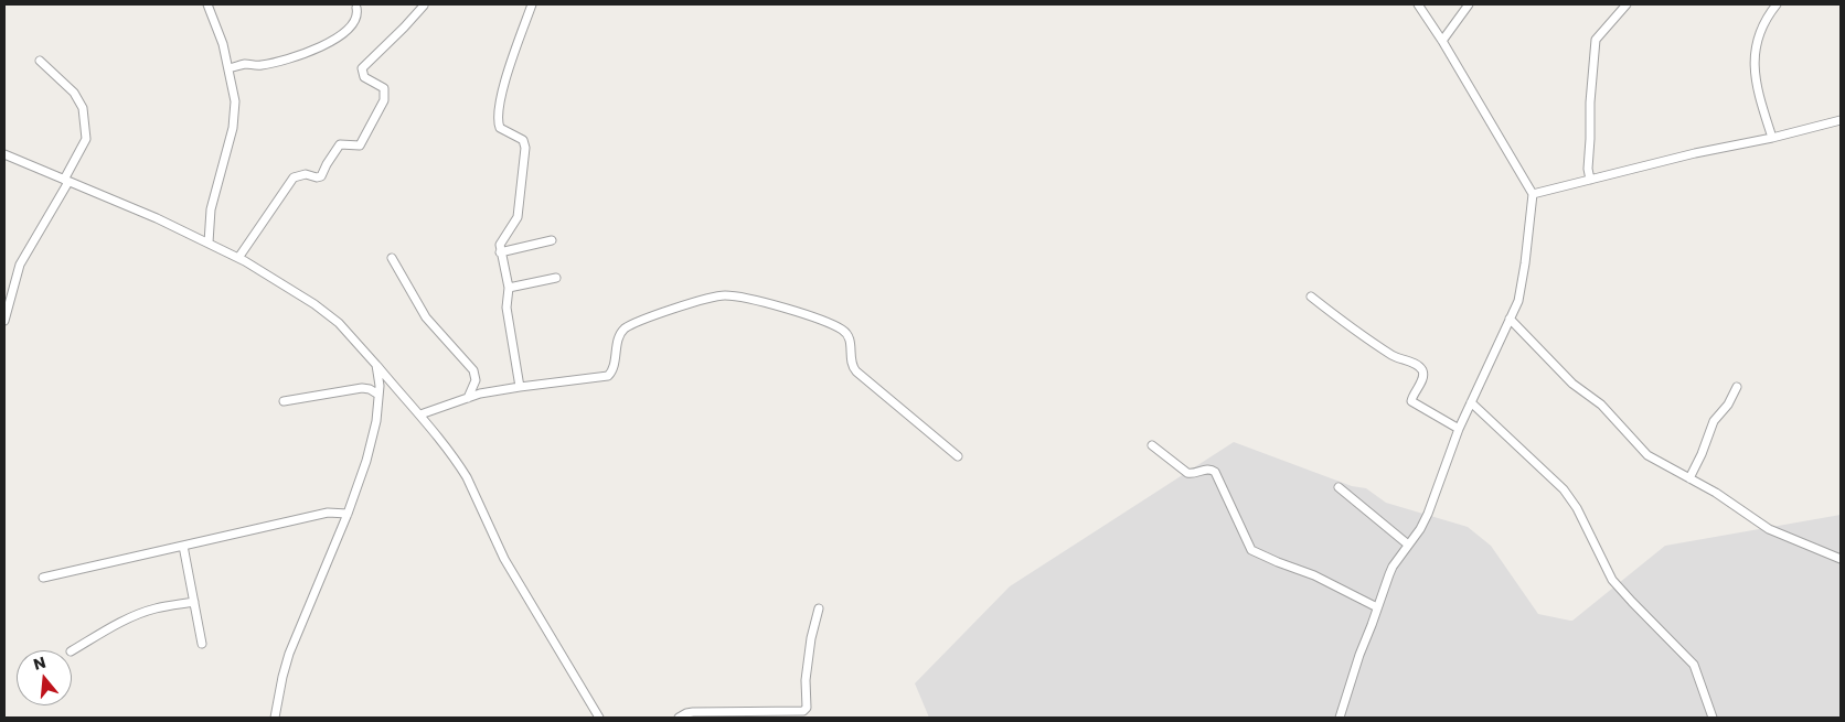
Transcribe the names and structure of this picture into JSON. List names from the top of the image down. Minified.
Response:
{"north":"top"}
